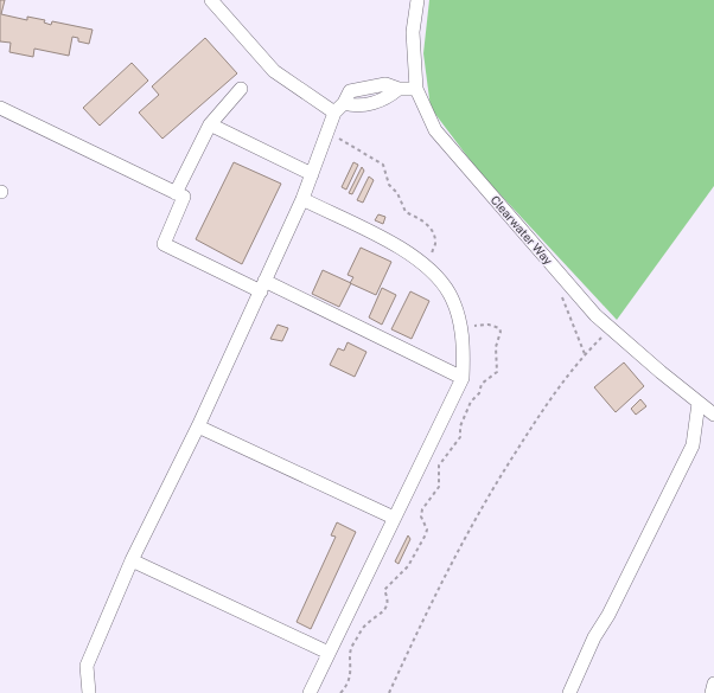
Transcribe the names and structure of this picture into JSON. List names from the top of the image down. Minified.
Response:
{"streets":{"lane":["Clearwater Way"]}}
